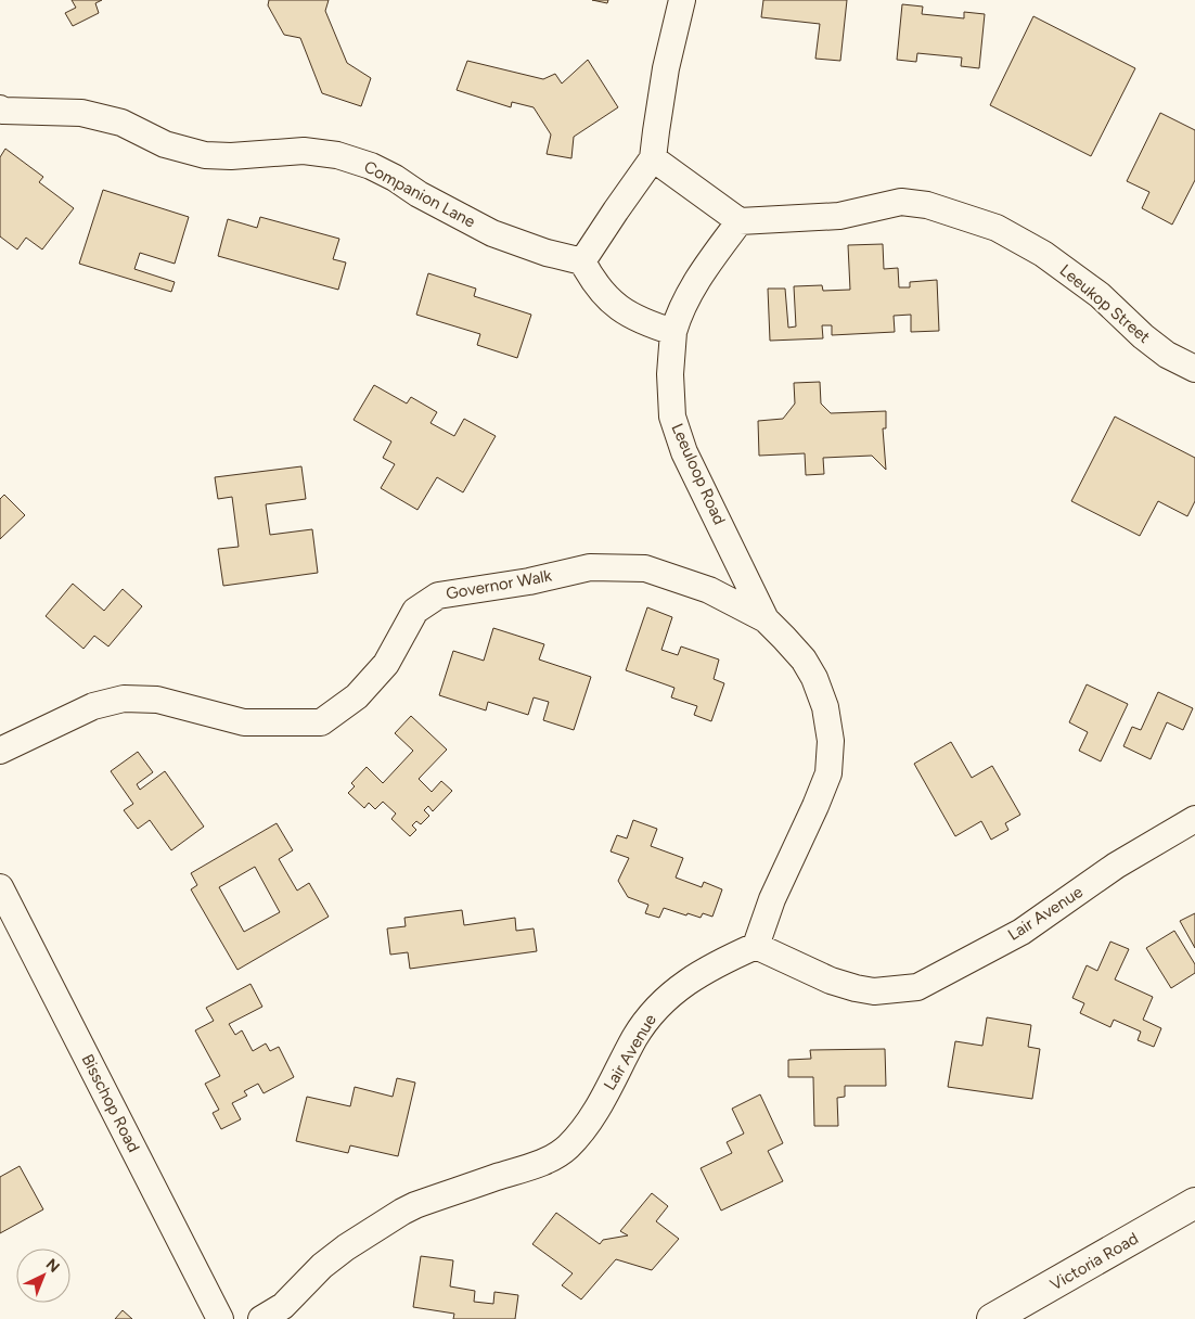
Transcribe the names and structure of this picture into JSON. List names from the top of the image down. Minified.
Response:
{"streets":{"main road":["Victoria Road"],"street":["Companion Lane","Leeukop Street","Leeuloop Road","Governor Walk","Lair Avenue","Bisschop Road"]},"crossings":[["Leeukop Street","Leeuloop Road"],["Leeuloop Road","Governor Walk"],["Leeuloop Road","Lair Avenue"]],"north":"top right"}
